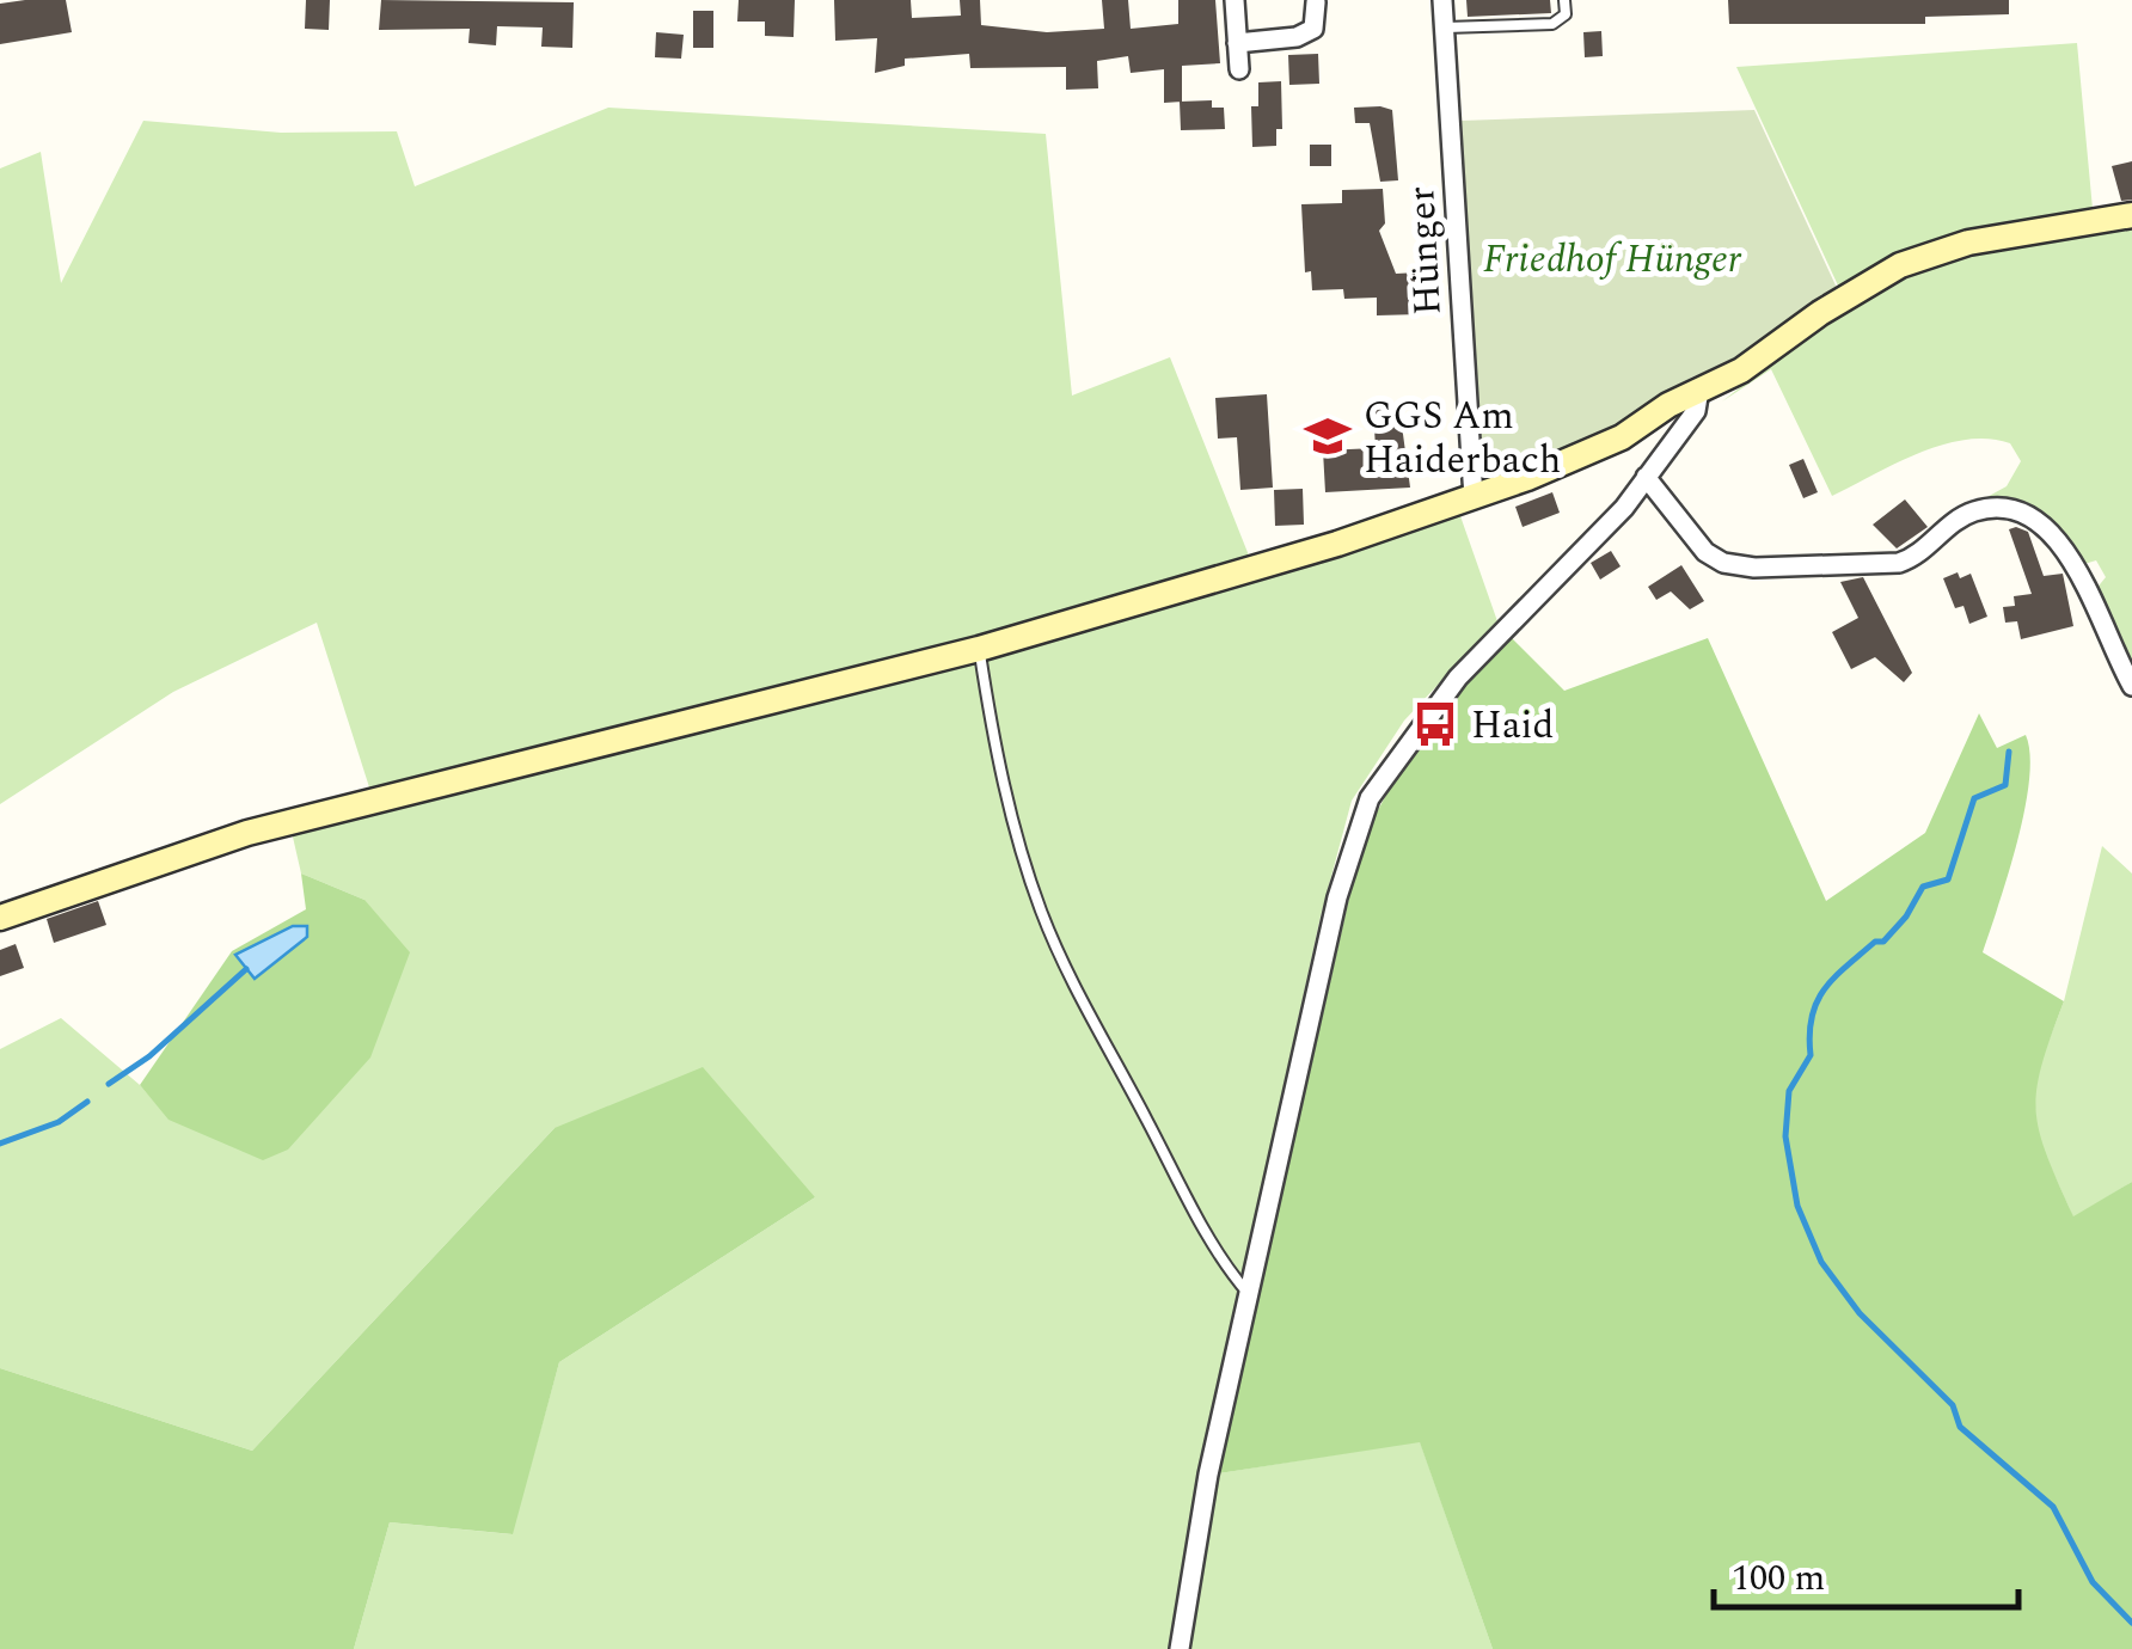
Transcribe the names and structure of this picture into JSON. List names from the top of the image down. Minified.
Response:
{"streets":{"street":["Hünger"]},"parks":["Friedhof Hünger"],"places":{"school or university":["GGS Am Haiderbach"],"bus stop":["Haid"]},"scale_bar":"100 m"}
